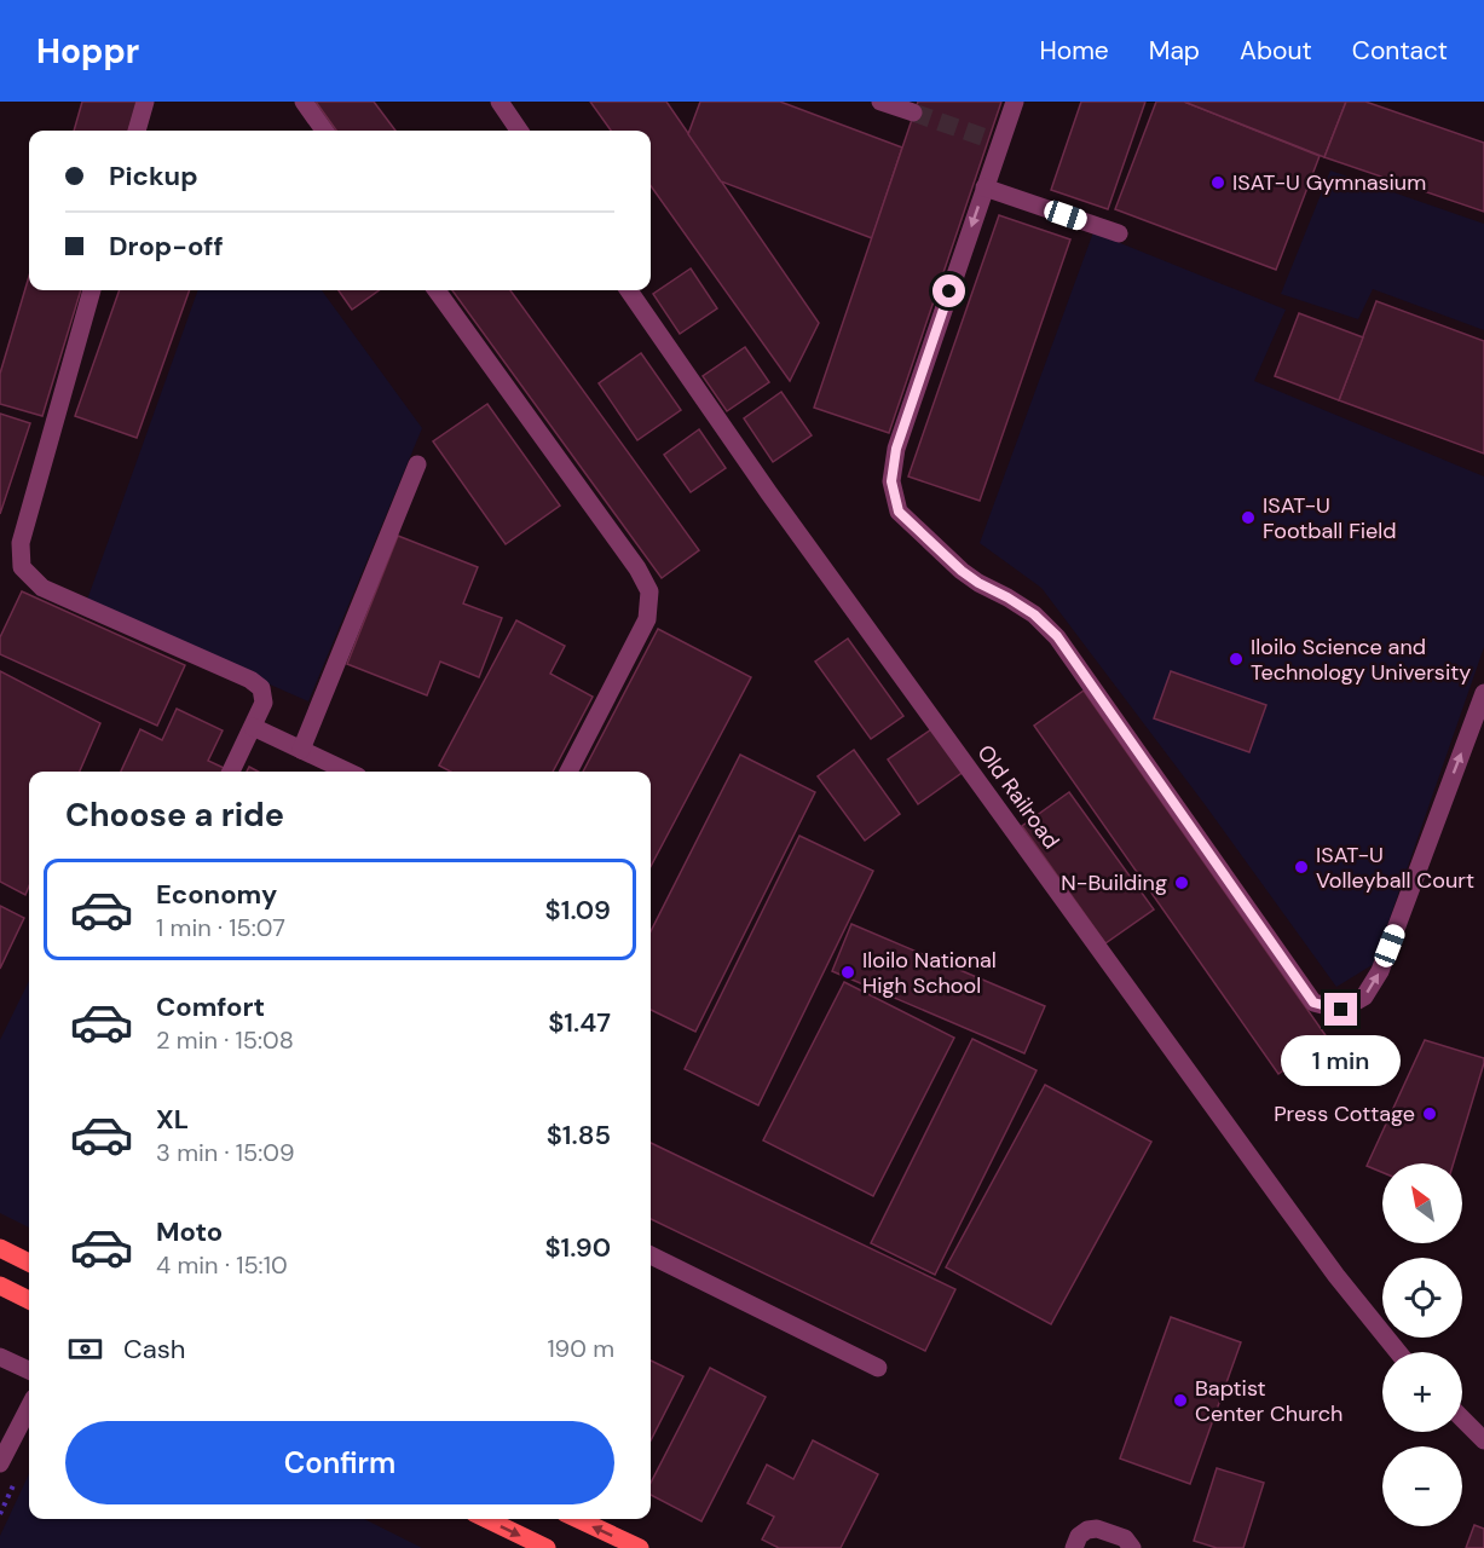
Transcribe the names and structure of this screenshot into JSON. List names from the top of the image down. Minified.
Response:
{"streets":{"street":["Old Railroad"]},"places":["ISAT-U Gymnasium","ISAT-U Football Field","Iloilo Science and Technology University","ISAT-U Volleyball Court","N-Building","Iloilo National High School","Press Cottage","Baptist Center Church"],"north":"top left","page":{"header":"Hoppr","nav":["Home","Map","About","Contact"],"banner":["Pickup","Drop-off"],"heading":"Choose a ride","list":[{"name":"Economy","note":"1 min · 15:07","value":"$1.09"},{"name":"Comfort","note":"2 min · 15:08","value":"$1.47"},{"name":"XL","note":"3 min · 15:09","value":"$1.85"},{"name":"Moto","note":"4 min · 15:10","value":"$1.90"}],"bubble":"1 min","map_buttons":["+","−"],"pay":["Cash","190 m"],"buttons":"Confirm"}}
